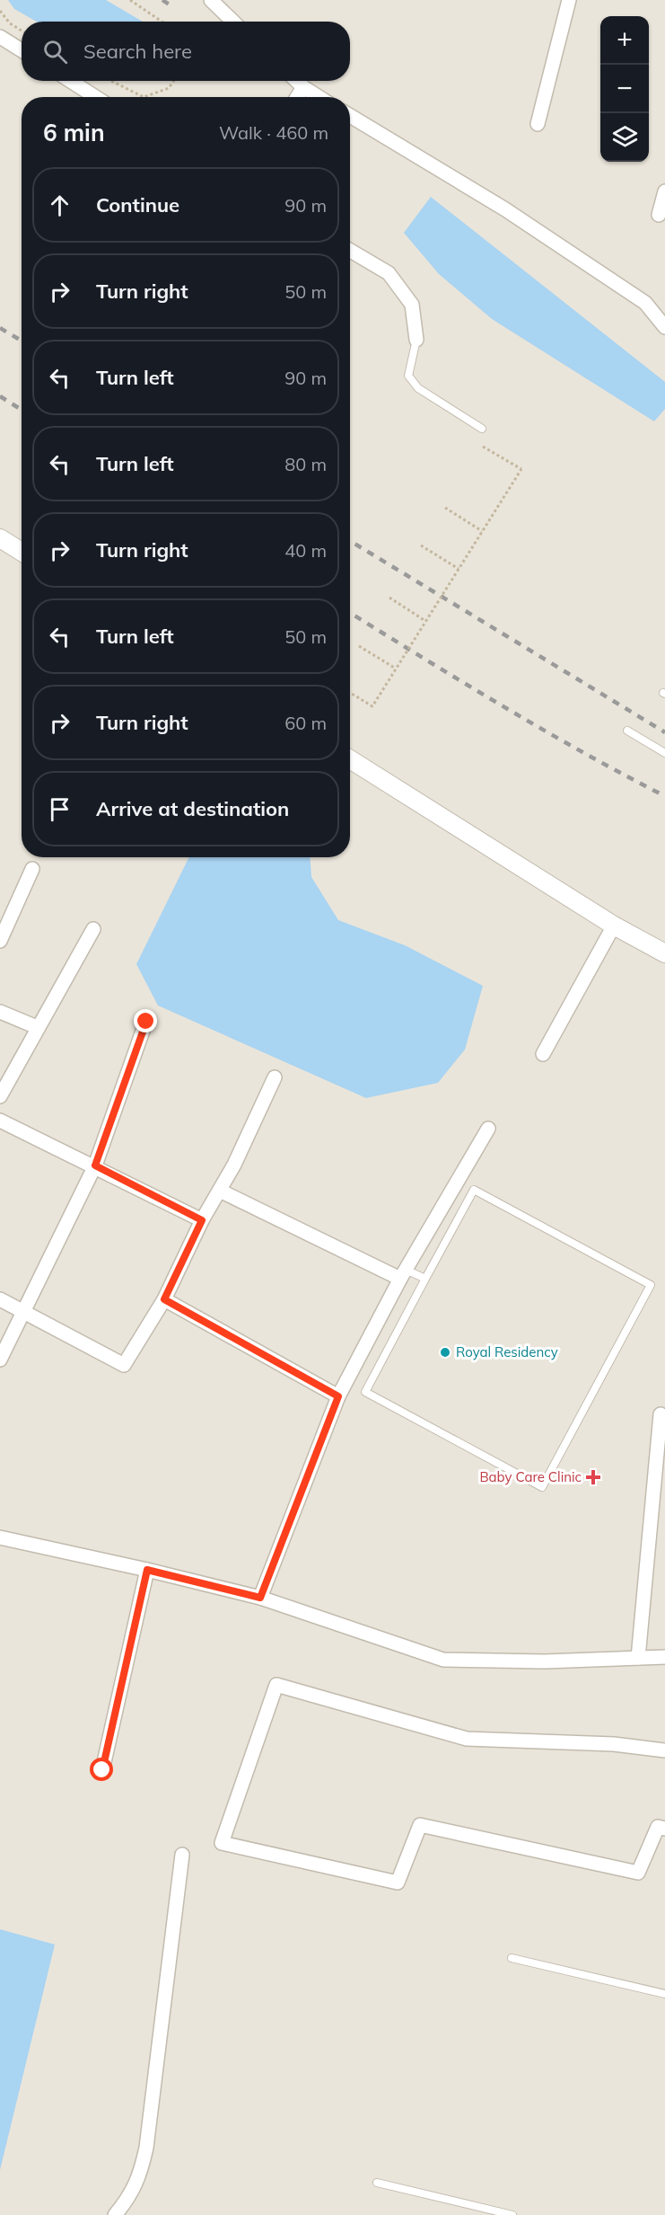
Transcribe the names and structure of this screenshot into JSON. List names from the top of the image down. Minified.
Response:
{"places":{"other":["Royal Residency"],"health":["Baby Care Clinic"]},"page":{"map_buttons":["+","−"],"search":"Search here","heading":["6 min","Walk · 460 m"],"list":[["Continue","90 m"],["Turn right","50 m"],["Turn left","90 m"],["Turn left","80 m"],["Turn right","40 m"],["Turn left","50 m"],["Turn right","60 m"],"Arrive at destination"]}}
